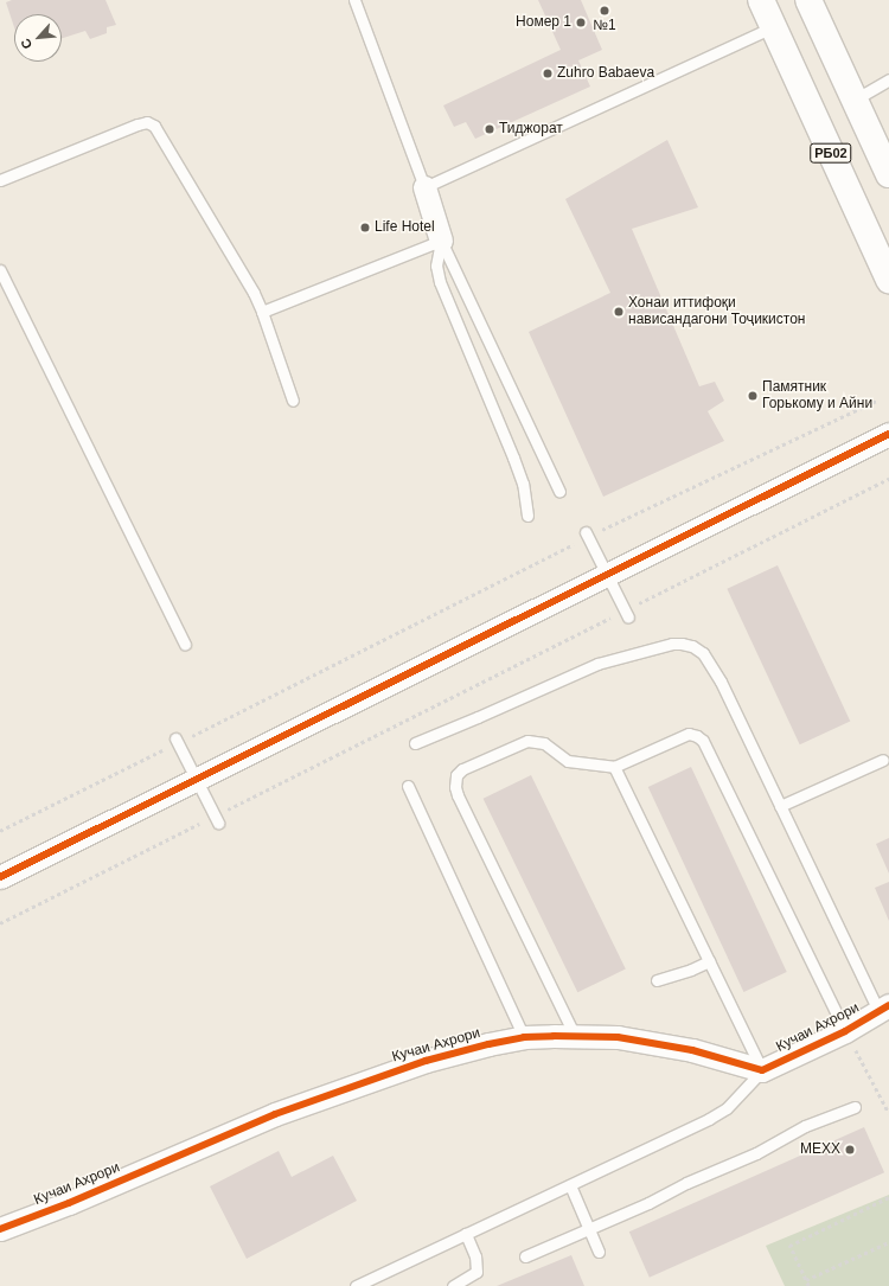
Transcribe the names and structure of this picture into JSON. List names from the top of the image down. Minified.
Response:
{"streets":{"highway":["РБ02"],"street":["Кучаи Ахрори"]},"places":["№1","Номер 1","Zuhro Babaeva","Тиджорат","Life Hotel","Хонаи иттифоқи нависандагони Тоҷикистон","Памятник Горькому и Айни","MEXX"],"north":"bottom left"}
